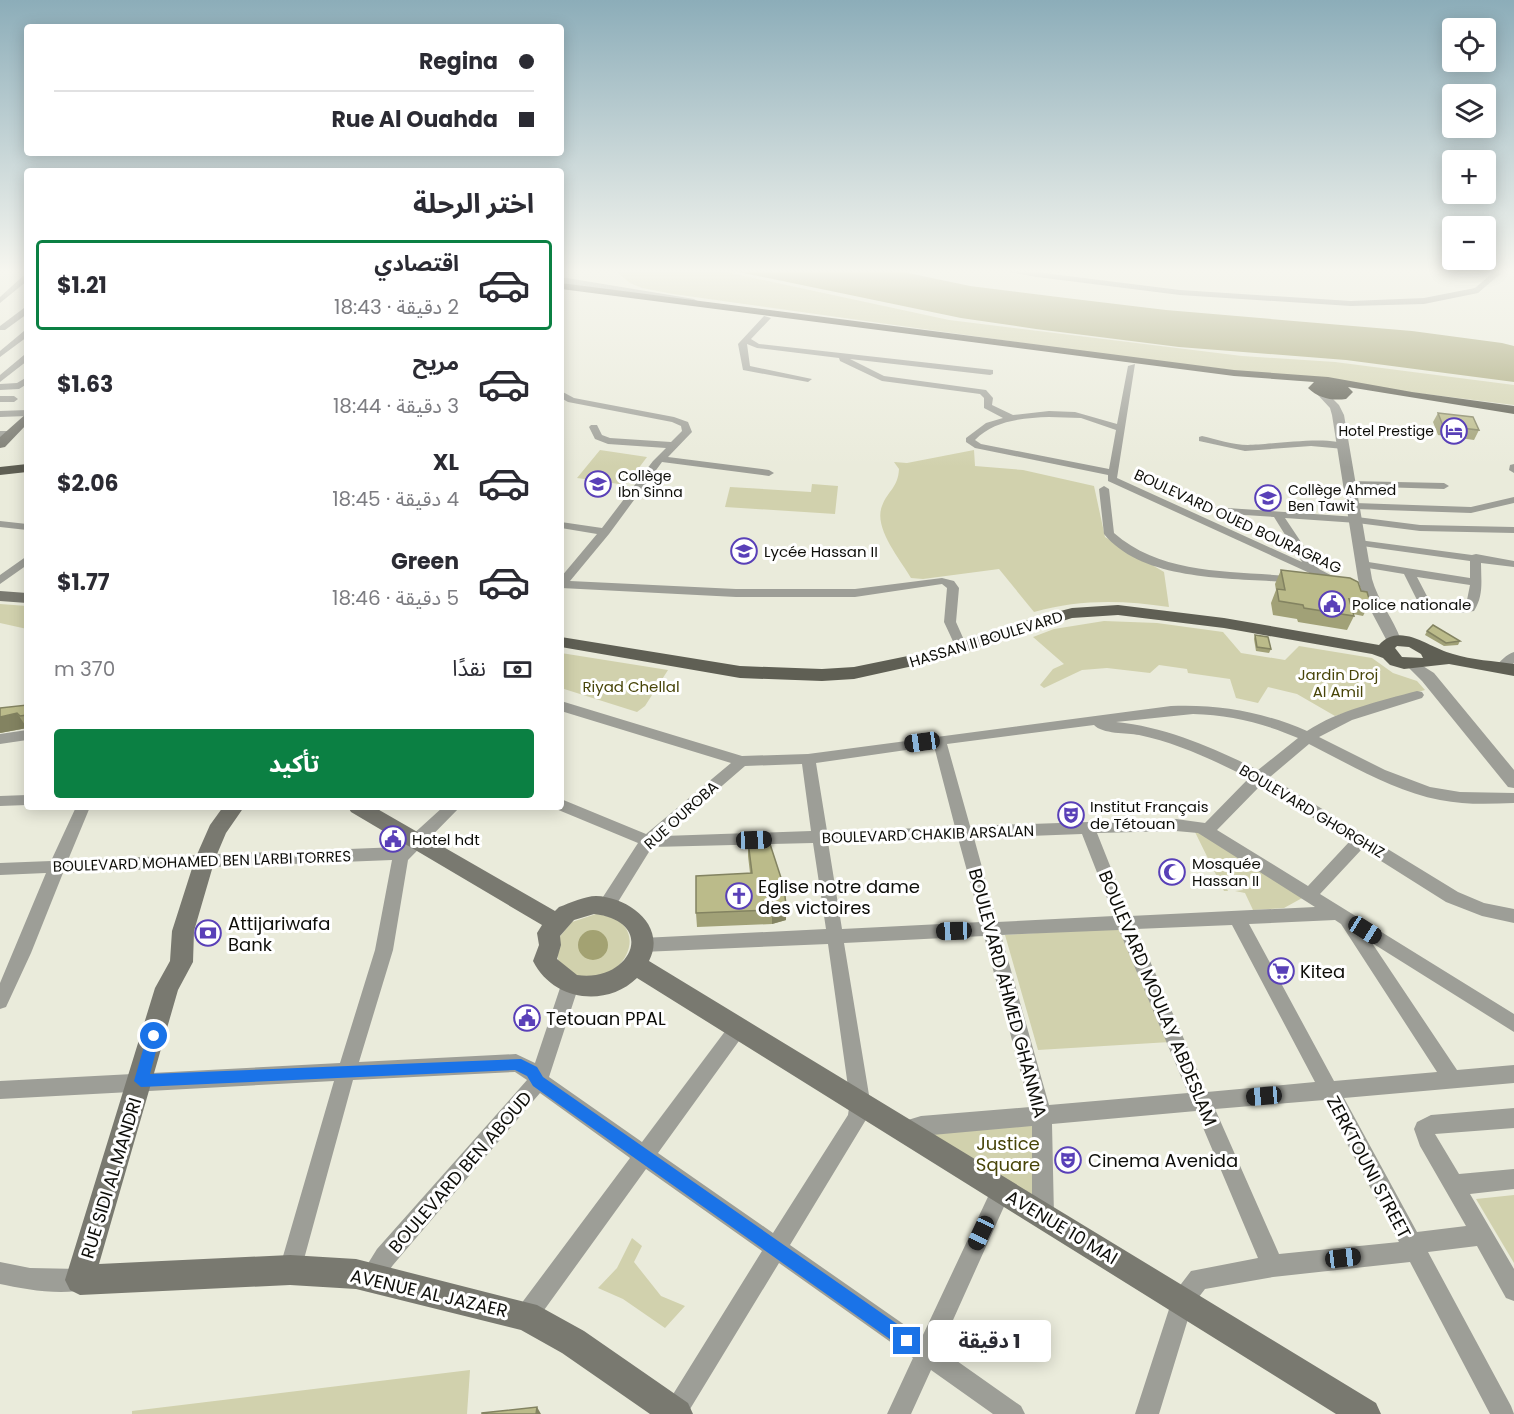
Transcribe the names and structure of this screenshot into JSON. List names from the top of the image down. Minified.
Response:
{"streets":{"main road":["HASSAN II BOULEVARD","RUE SIDI AL MANDRI","AVENUE 10 MAI","AVENUE AL JAZAER"],"street":["BOULEVARD OUED BOURAGRAG","BOULEVARD GHORGHIZ","RUE OUROBA","BOULEVARD CHAKIB ARSALAN","BOULEVARD MOHAMED BEN LARBI TORRES","BOULEVARD AHMED GHANMIA","BOULEVARD MOULAY ABDESLAM","ZERKTOUNI STREET","BOULEVARD BEN ABOUD"]},"crossings":[["RUE OUROBA","BOULEVARD CHAKIB ARSALAN"],["RUE OUROBA","BOULEVARD BEN ABOUD"],["RUE OUROBA","AVENUE 10 MAI"],["BOULEVARD CHAKIB ARSALAN","BOULEVARD AHMED GHANMIA"],["BOULEVARD CHAKIB ARSALAN","BOULEVARD MOULAY ABDESLAM"],["BOULEVARD MOHAMED BEN LARBI TORRES","RUE SIDI AL MANDRI"],["BOULEVARD AHMED GHANMIA","AVENUE 10 MAI"],["BOULEVARD BEN ABOUD","AVENUE 10 MAI"],["BOULEVARD BEN ABOUD","AVENUE AL JAZAER"],["RUE SIDI AL MANDRI","AVENUE AL JAZAER"]],"parks":["Jardin Droj Al Amil","Riyad Chellal","Justice Square"],"places":{"hotel":["Hotel Prestige"],"school or university":["Collège Ibn Sinna","Collège Ahmed Ben Tawit","Lycée Hassan II"],"public building":["Police nationale","Hotel hdt","Tetouan PPAL"],"theatre":["Institut Français de Tétouan","Cinema Avenida"],"mosque":["Mosquée Hassan II"],"church":["Eglise notre dame des victoires"],"bank":["Attijariwafa Bank"],"supermarket":["Kitea"]},"page":{"map_buttons":["+","−"],"banner":["Regina","Rue Al Ouahda"],"heading":"اختر الرحلة","list":[{"name":"اقتصادي","note":"2 دقيقة · 18:43","value":"$1.21"},{"name":"مريح","note":"3 دقيقة · 18:44","value":"$1.63"},{"name":"XL","note":"4 دقيقة · 18:45","value":"$2.06"},{"name":"Green","note":"5 دقيقة · 18:46","value":"$1.77"}],"pay":["نقدًا","370 m"],"buttons":"تأكيد","bubble":"1 دقيقة"}}
